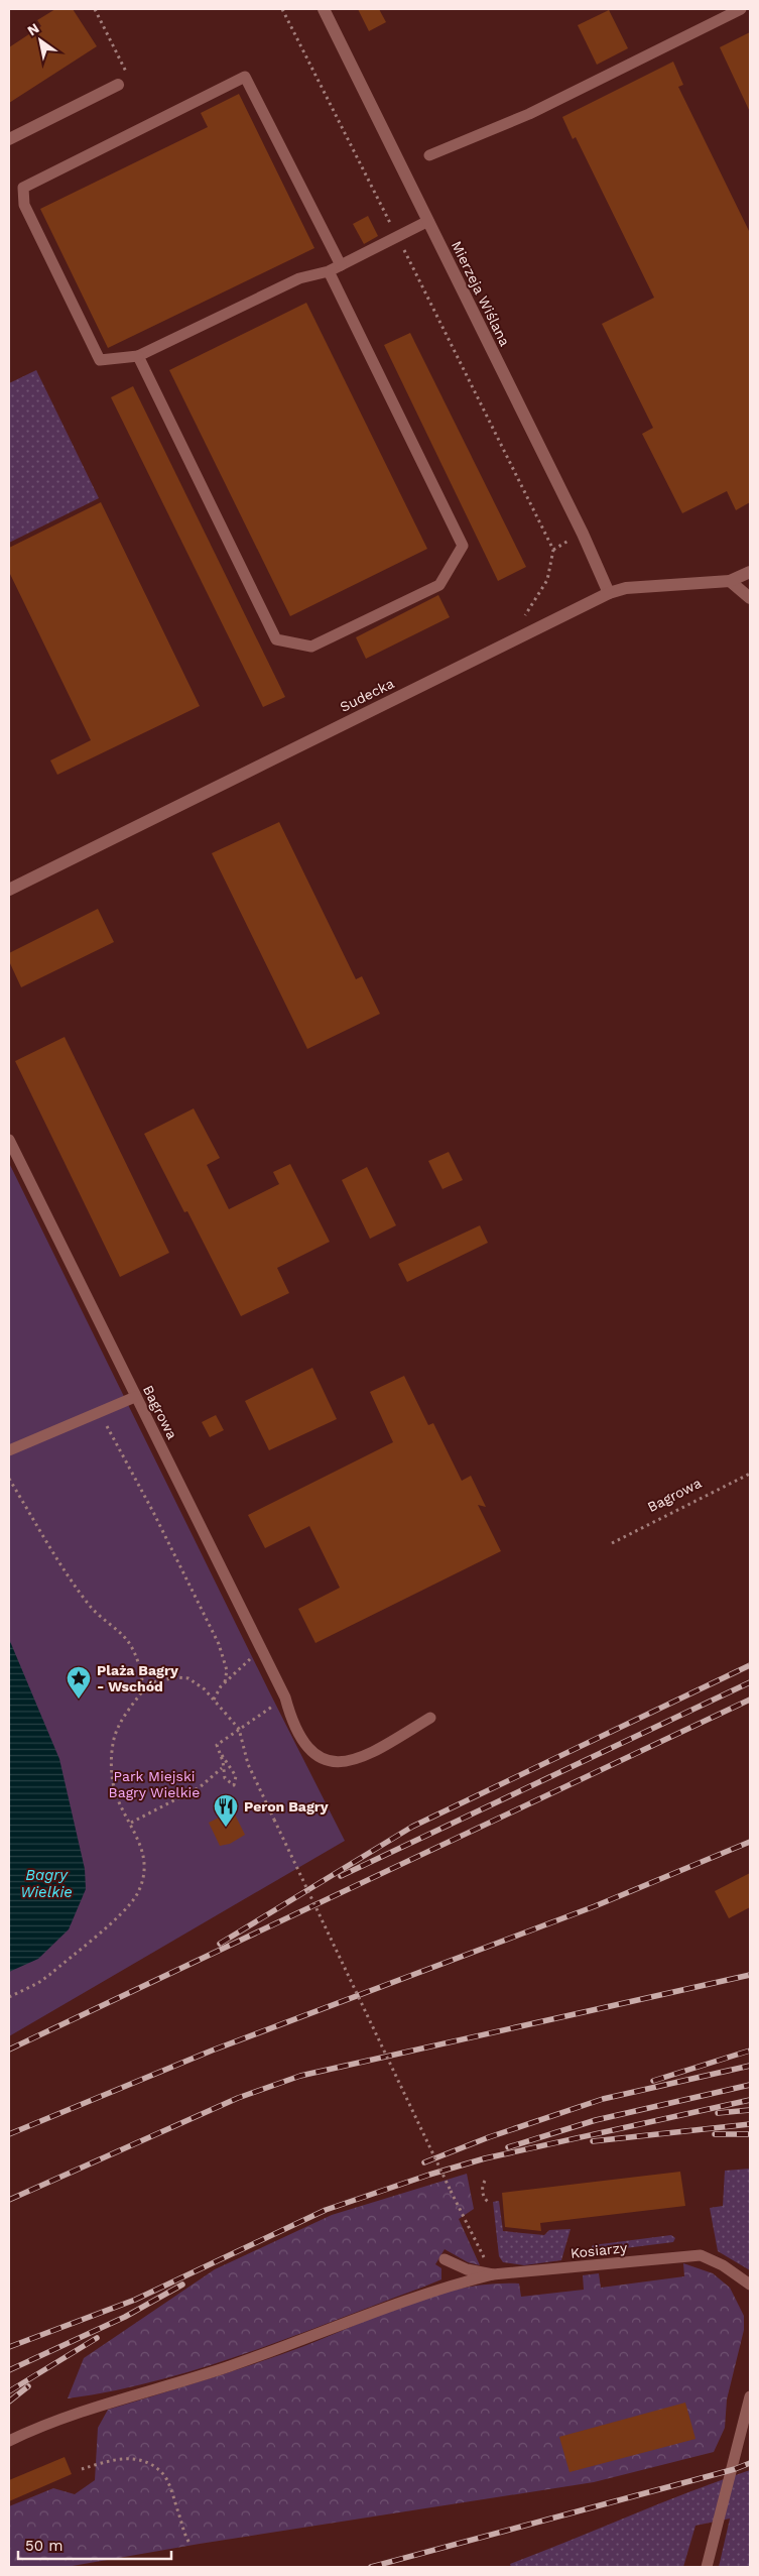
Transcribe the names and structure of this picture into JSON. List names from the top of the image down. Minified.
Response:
{"streets":{"street":["Mierzeja Wiślana","Sudecka"],"lane":["Bagrowa","Kosiarzy"]},"crossings":[["Mierzeja Wiślana","Sudecka"]],"water":["Bagry Wielkie"],"parks":["Park Miejski Bagry Wielkie"],"places":{"place":["Plaża Bagry - Wschód"],"restaurant":["Peron Bagry"]},"scale_bar":"50 m","north":"top left"}
